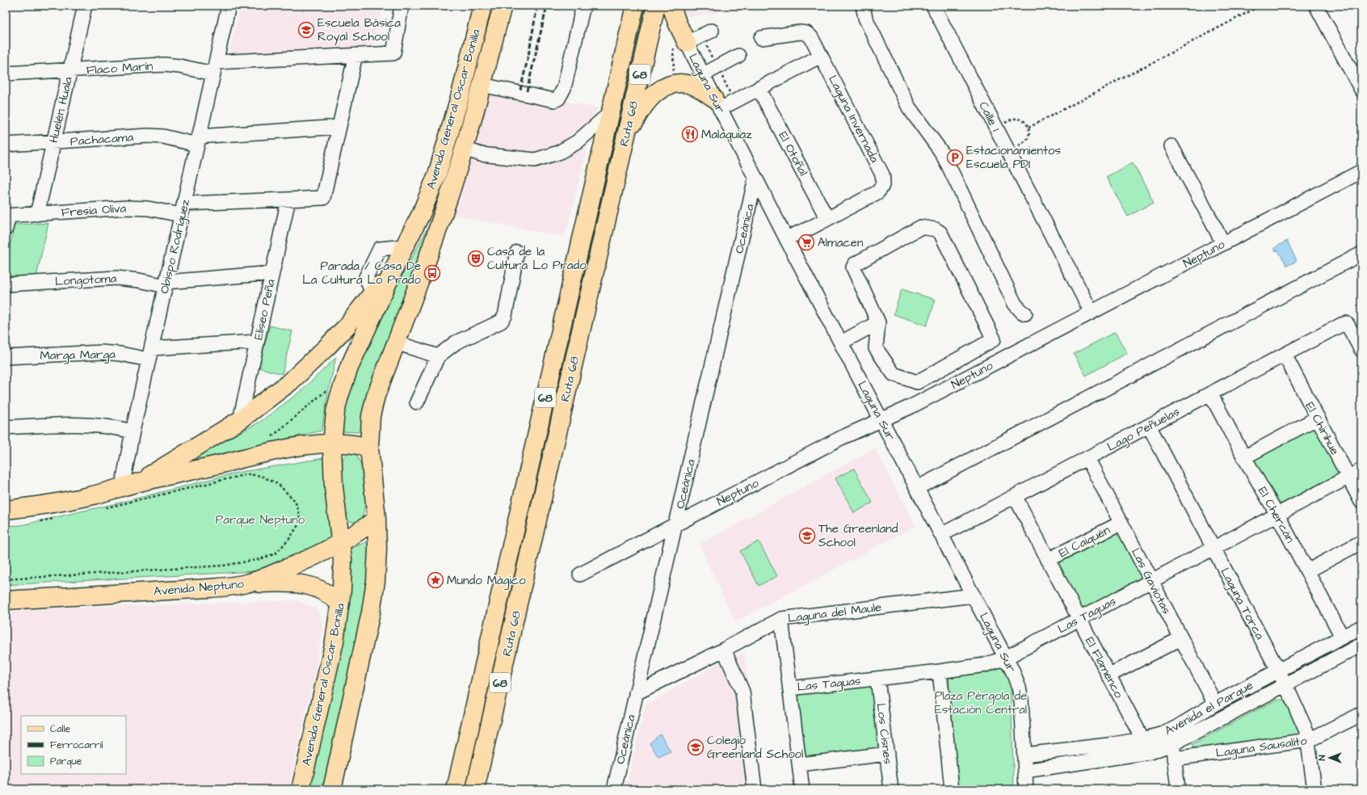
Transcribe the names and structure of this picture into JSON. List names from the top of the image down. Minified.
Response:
{"streets":{"main road":["68","Avenida General Óscar Bonilla","Ruta 68","Avenida Neptuno"],"street":["Flaco Marín","Laguna Sur","Huelén Huala","Calle 1","Laguna Invernada","Pachacama","El Otoñal","Fresia Oliva","Oceánica","Obispo Rodríguez","Neptuno","Longotoma","Eliseo Peña","Marga Marga","El Chirihue","Lago Peñuelas","El Chercán","El Caiquén","Las Gaviotas","Laguna Torca","Laguna del Maule","Las Taguas","El Flamenco","Avenida el Parque","Los Cisnes","Laguna Sausalito"]},"crossings":[["Flaco Marín","Huelén Huala"],["Flaco Marín","Obispo Rodríguez"],["Laguna Sur","Laguna Invernada"],["Laguna Sur","Oceánica"],["Laguna Sur","Neptuno"],["Laguna Sur","Lago Peñuelas"],["Laguna Sur","Laguna del Maule"],["Laguna Sur","Las Taguas"],["Laguna Sur","Avenida el Parque"],["Avenida General Óscar Bonilla","Avenida Neptuno"],["Huelén Huala","Pachacama"],["Huelén Huala","Fresia Oliva"],["Calle 1","Neptuno"],["Laguna Invernada","El Otoñal"],["Pachacama","Fresia Oliva"],["Pachacama","Obispo Rodríguez"],["Fresia Oliva","Obispo Rodríguez"],["Fresia Oliva","Eliseo Peña"],["Oceánica","Neptuno"],["Oceánica","Laguna del Maule"],["Obispo Rodríguez","Longotoma"],["Obispo Rodríguez","Marga Marga"],["Longotoma","Eliseo Peña"],["Eliseo Peña","Marga Marga"],["El Chirihue","Lago Peñuelas"],["El Chirihue","Las Taguas"],["Lago Peñuelas","El Chercán"],["Lago Peñuelas","Las Gaviotas"],["Lago Peñuelas","Laguna Torca"],["Lago Peñuelas","El Flamenco"],["El Chercán","Las Taguas"],["El Chercán","Avenida el Parque"],["El Caiquén","Las Gaviotas"],["El Caiquén","El Flamenco"],["Las Gaviotas","Las Taguas"],["Las Gaviotas","Avenida el Parque"],["Laguna Torca","Las Taguas"],["Laguna Torca","Avenida el Parque"],["Laguna Torca","Laguna Sausalito"],["Las Taguas","El Flamenco"],["Las Taguas","Los Cisnes"],["El Flamenco","Avenida el Parque"]],"parks":["Parque Neptuno","Plaza Pérgola de Estación Central"],"places":{"school or university":["Escuela Básica Royal School","The Greenland School","Colegio Greenland School"],"restaurant":["Malaquiaz"],"parking":["Estacionamientos Escuela PDI"],"supermarket":["Almacen"],"theatre":["Casa de la Cultura Lo Prado"],"bus stop":["Parada / Casa De La Cultura Lo Prado"],"place":["Mundo Mágico"]},"legend":["Calle","Ferrocarril","Parque"],"north":"left"}
